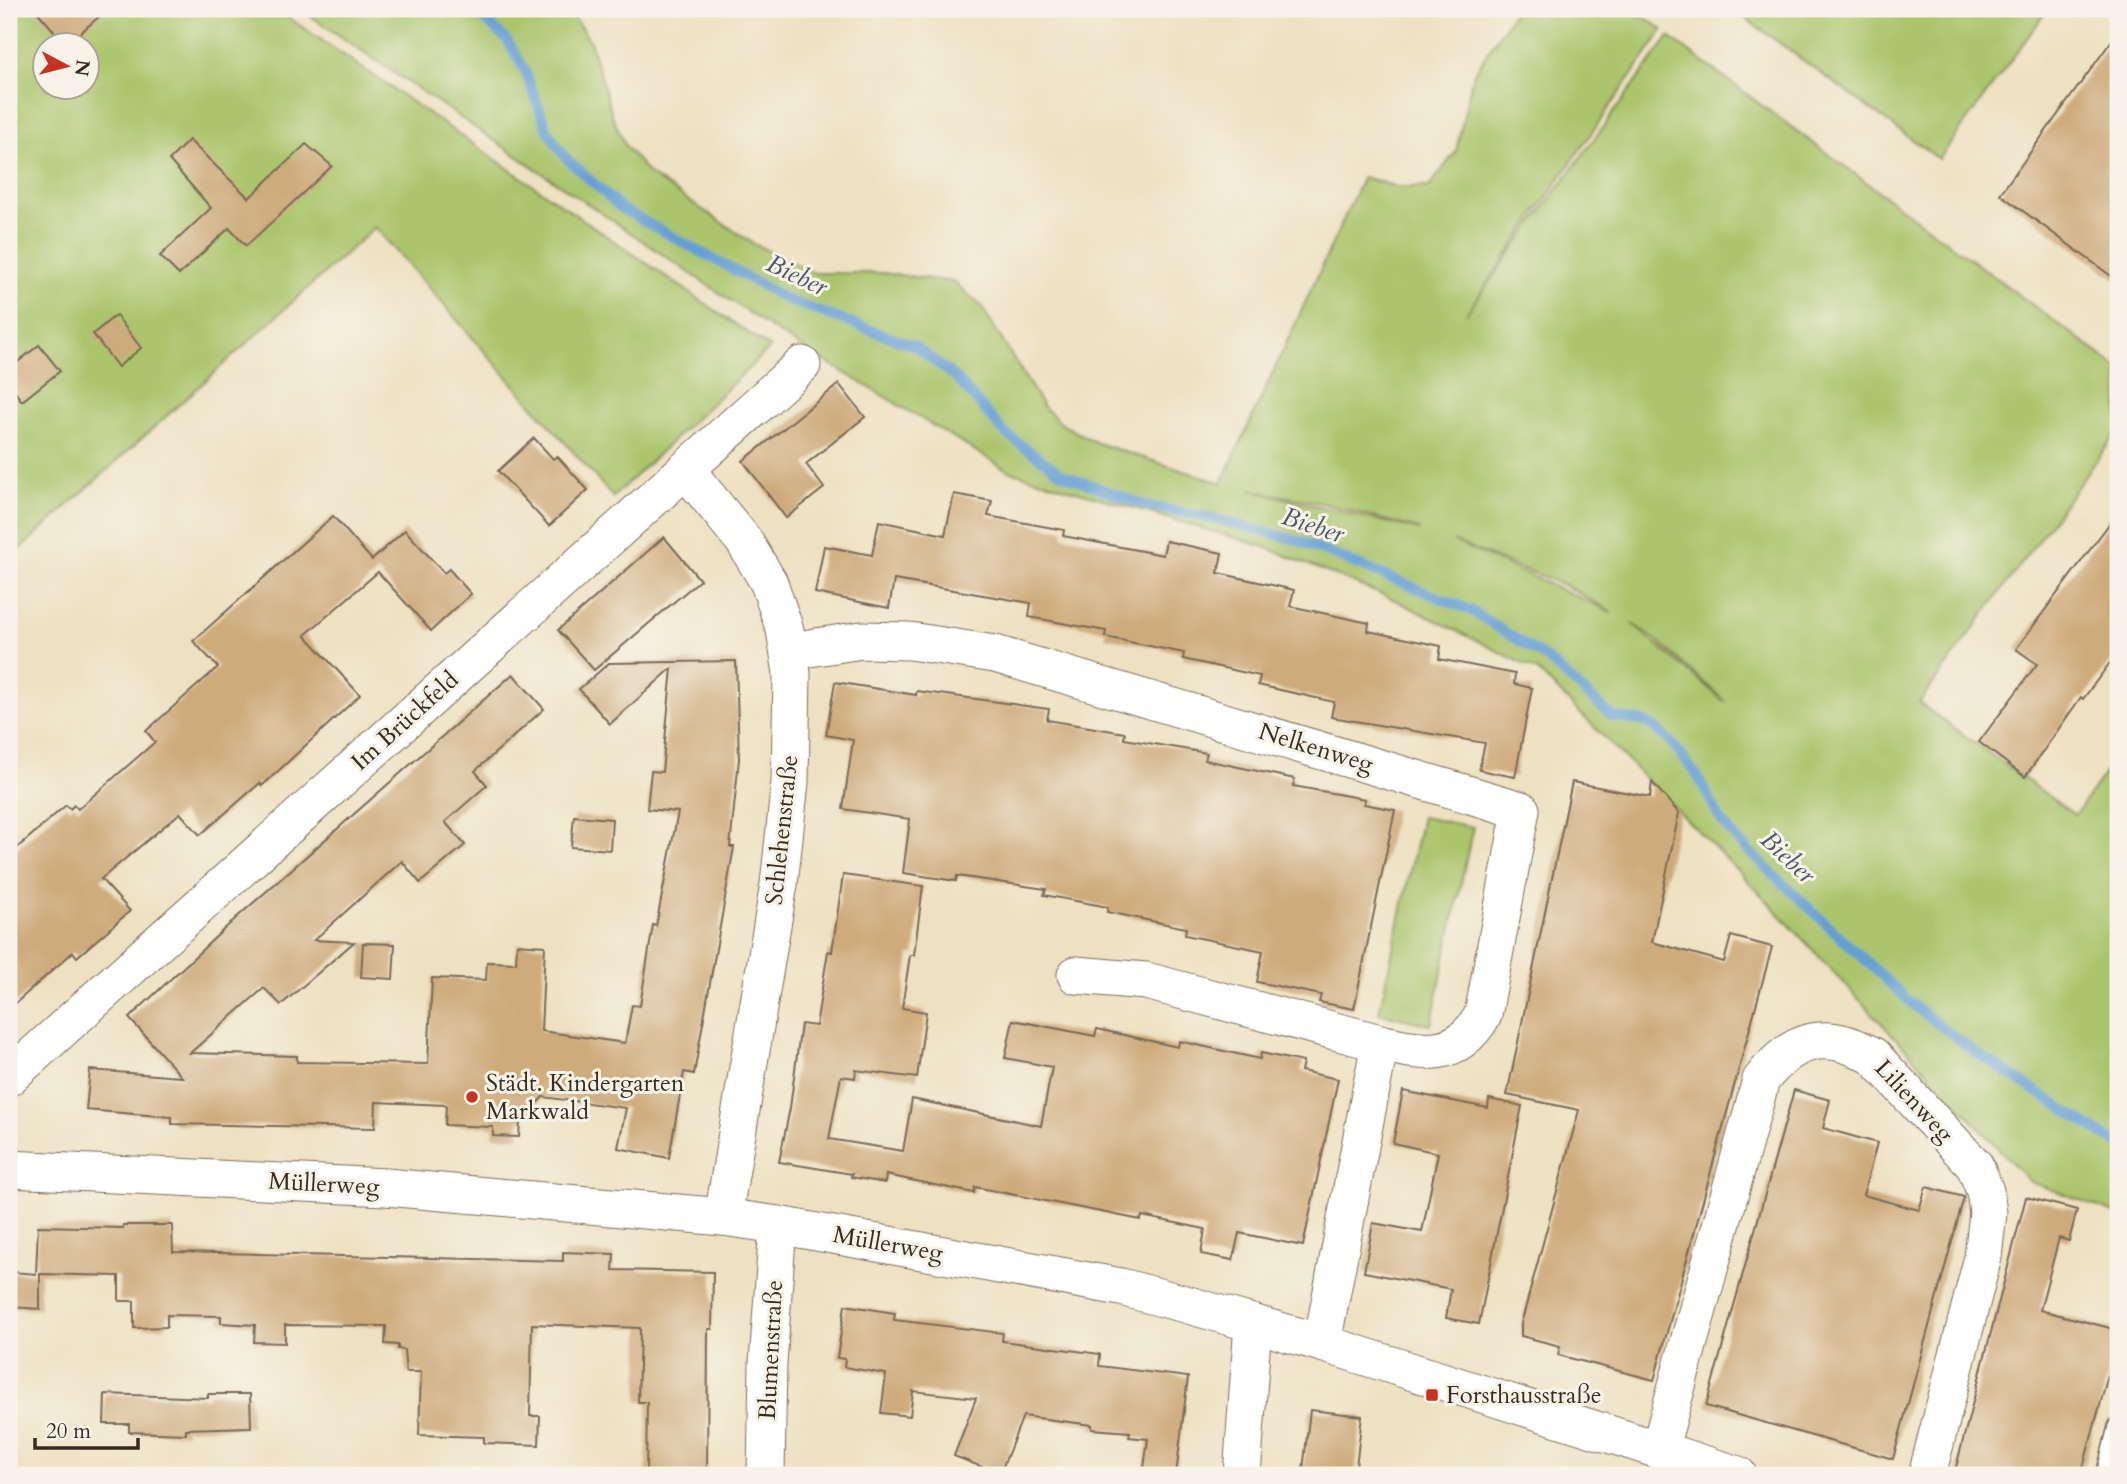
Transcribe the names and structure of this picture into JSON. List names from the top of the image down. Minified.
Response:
{"streets":{"street":["Im Brückfeld","Nelkenweg","Schlehenstraße","Lilienweg","Müllerweg","Blumenstraße"]},"crossings":[["Im Brückfeld","Schlehenstraße"],["Nelkenweg","Schlehenstraße"],["Schlehenstraße","Müllerweg"],["Lilienweg","Müllerweg"],["Müllerweg","Blumenstraße"]],"water":["Bieber"],"places":{"other":["Städt. Kindergarten Markwald"],"transit":["Forsthausstraße"]},"scale_bar":"20 m","north":"right"}
